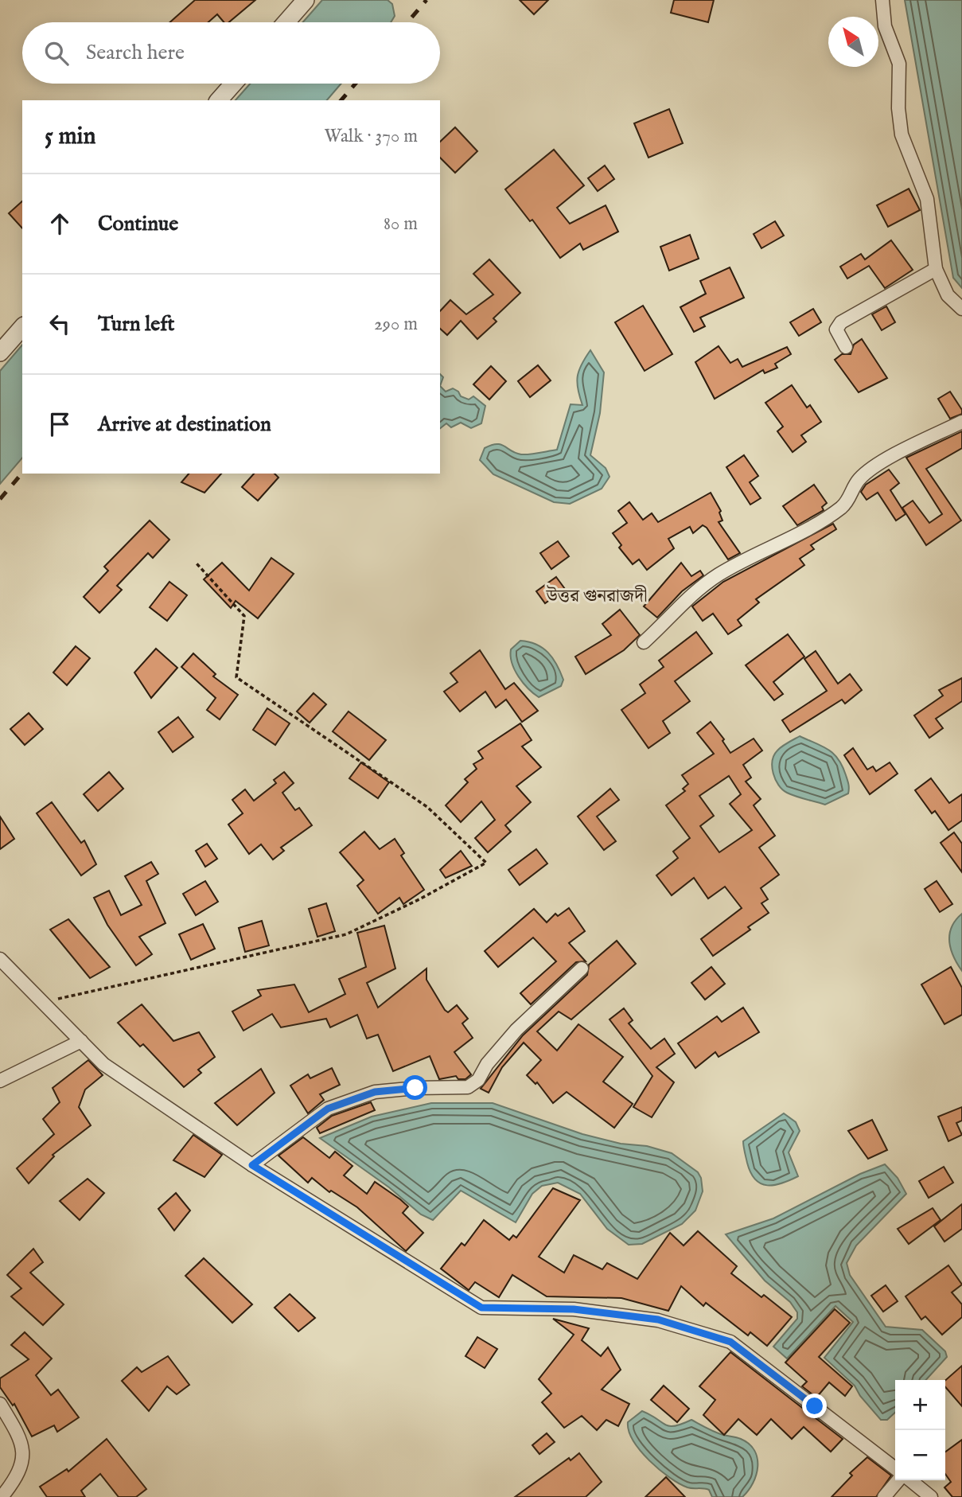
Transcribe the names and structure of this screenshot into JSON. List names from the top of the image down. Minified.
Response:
{"districts":["উত্তর গুনরাজদী"],"north":"top left","page":{"search":"Search here","heading":["5 min","Walk · 370 m"],"list":[["Continue","80 m"],["Turn left","290 m"],"Arrive at destination"],"map_buttons":["+","−"]}}
